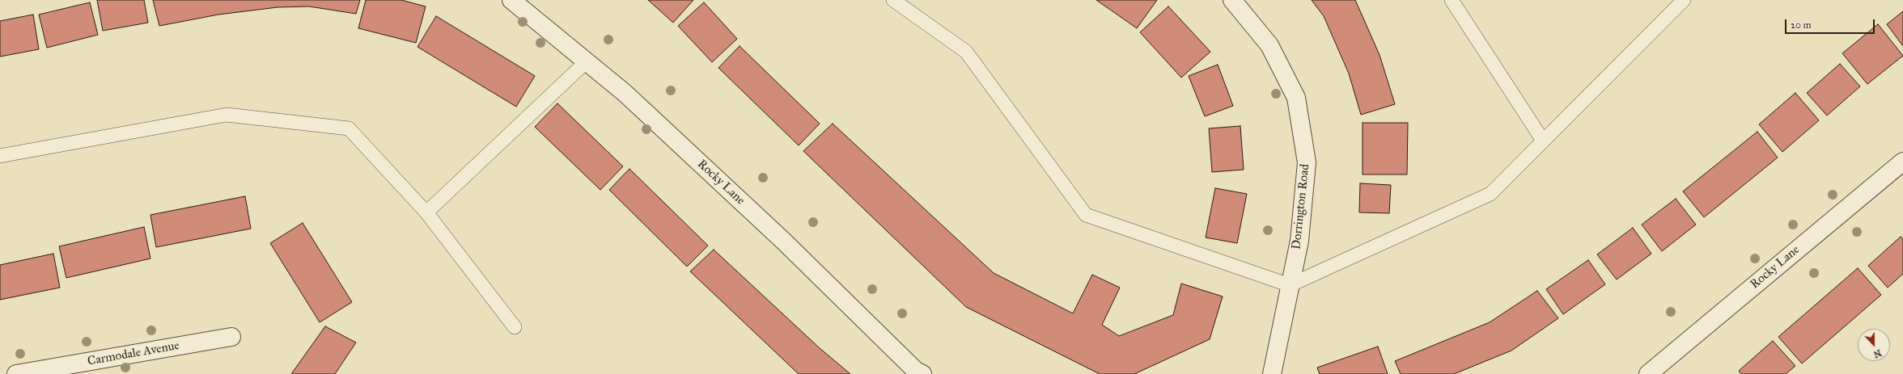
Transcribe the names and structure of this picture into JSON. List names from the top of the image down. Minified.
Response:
{"streets":{"street":["Rocky Lane","Dorrington Road","Carmodale Avenue"]},"scale_bar":"20 m","north":"bottom"}
